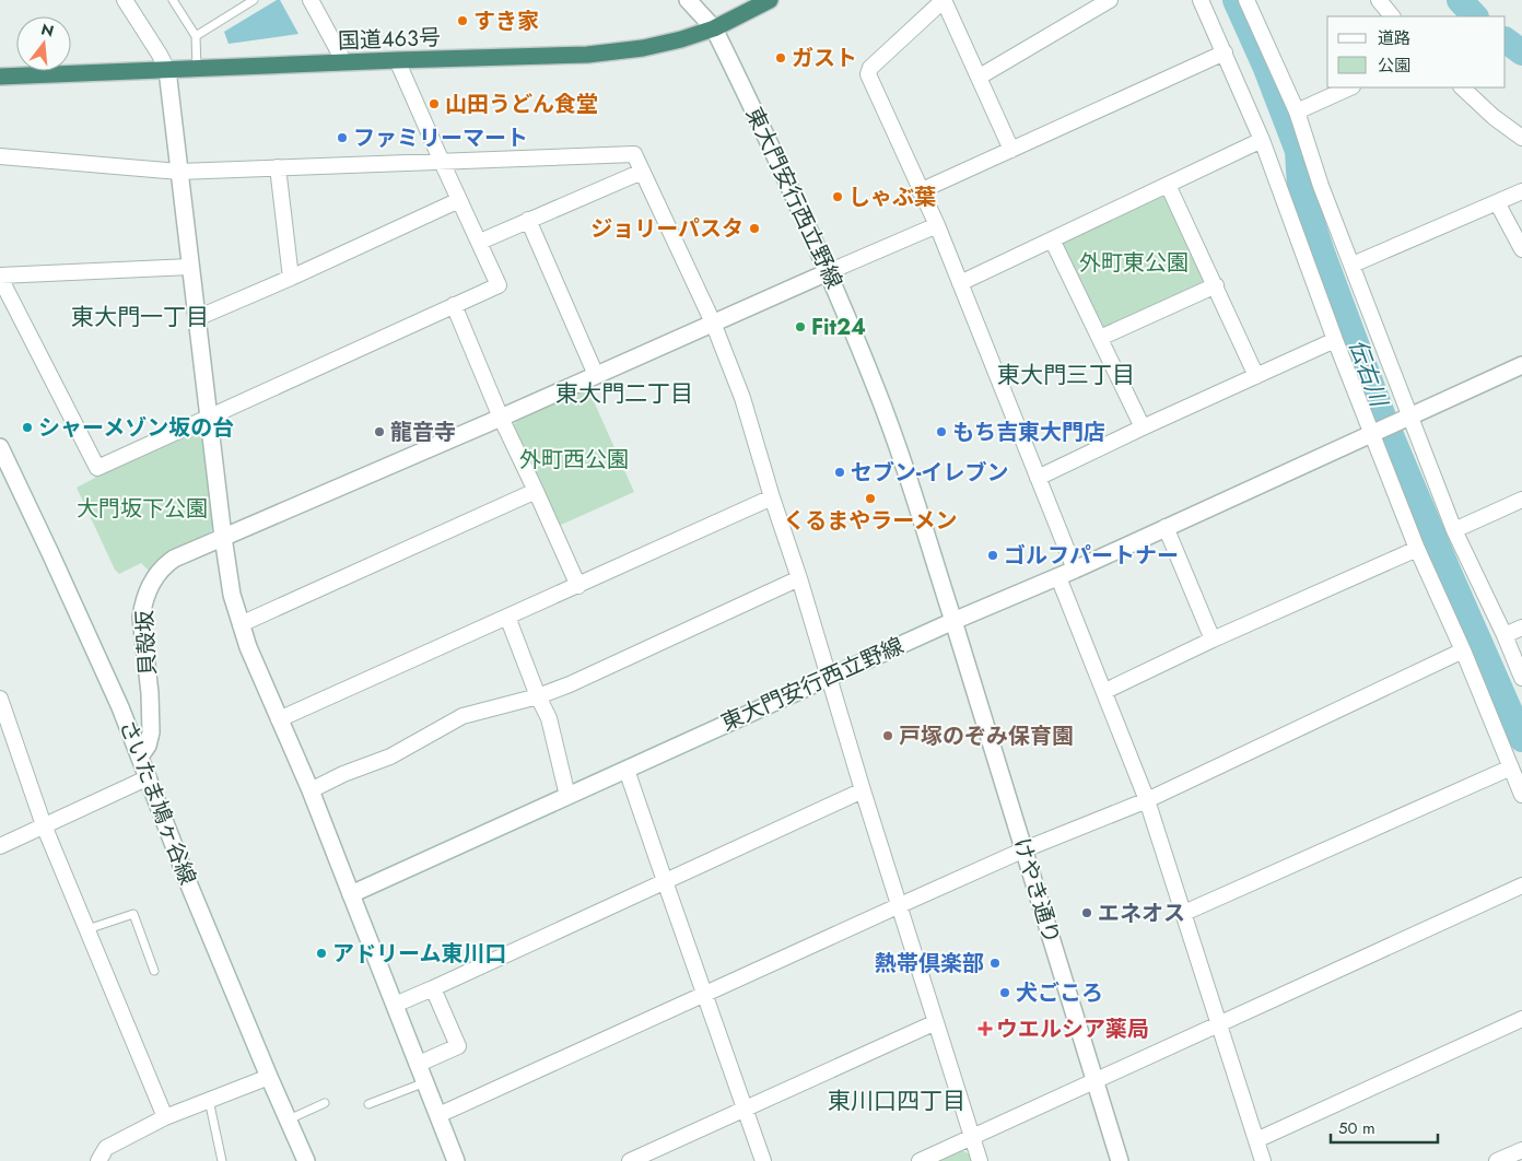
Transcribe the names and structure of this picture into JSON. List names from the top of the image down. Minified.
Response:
{"streets":{"highway":["国道463号"],"street":["東大門安行西立野線","貝殻坂","さいたま鳩ヶ谷線","けやき通り"]},"crossings":[["国道463号","東大門安行西立野線"],["東大門安行西立野線","貝殻坂"],["東大門安行西立野線","けやき通り"],["貝殻坂","さいたま鳩ヶ谷線"]],"districts":["東大門一丁目","東大門三丁目","東大門二丁目","東川口四丁目"],"water":["伝右川"],"parks":["外町東公園","外町西公園","大門坂下公園"],"places":{"other":["すき家","ガスト","山田うどん食堂","ファミリーマート","しゃぶ葉","ジョリーパスタ","Fit24","シャーメゾン坂の台","龍音寺","もち吉東大門店","セブン-イレブン","くるまやラーメン","ゴルフパートナー","戸塚のぞみ保育園","エネオス","アドリーム東川口","熱帯倶楽部","犬ごころ"],"health":["ウエルシア薬局"]},"legend":["道路","公園"],"scale_bar":"50 m","north":"top"}
